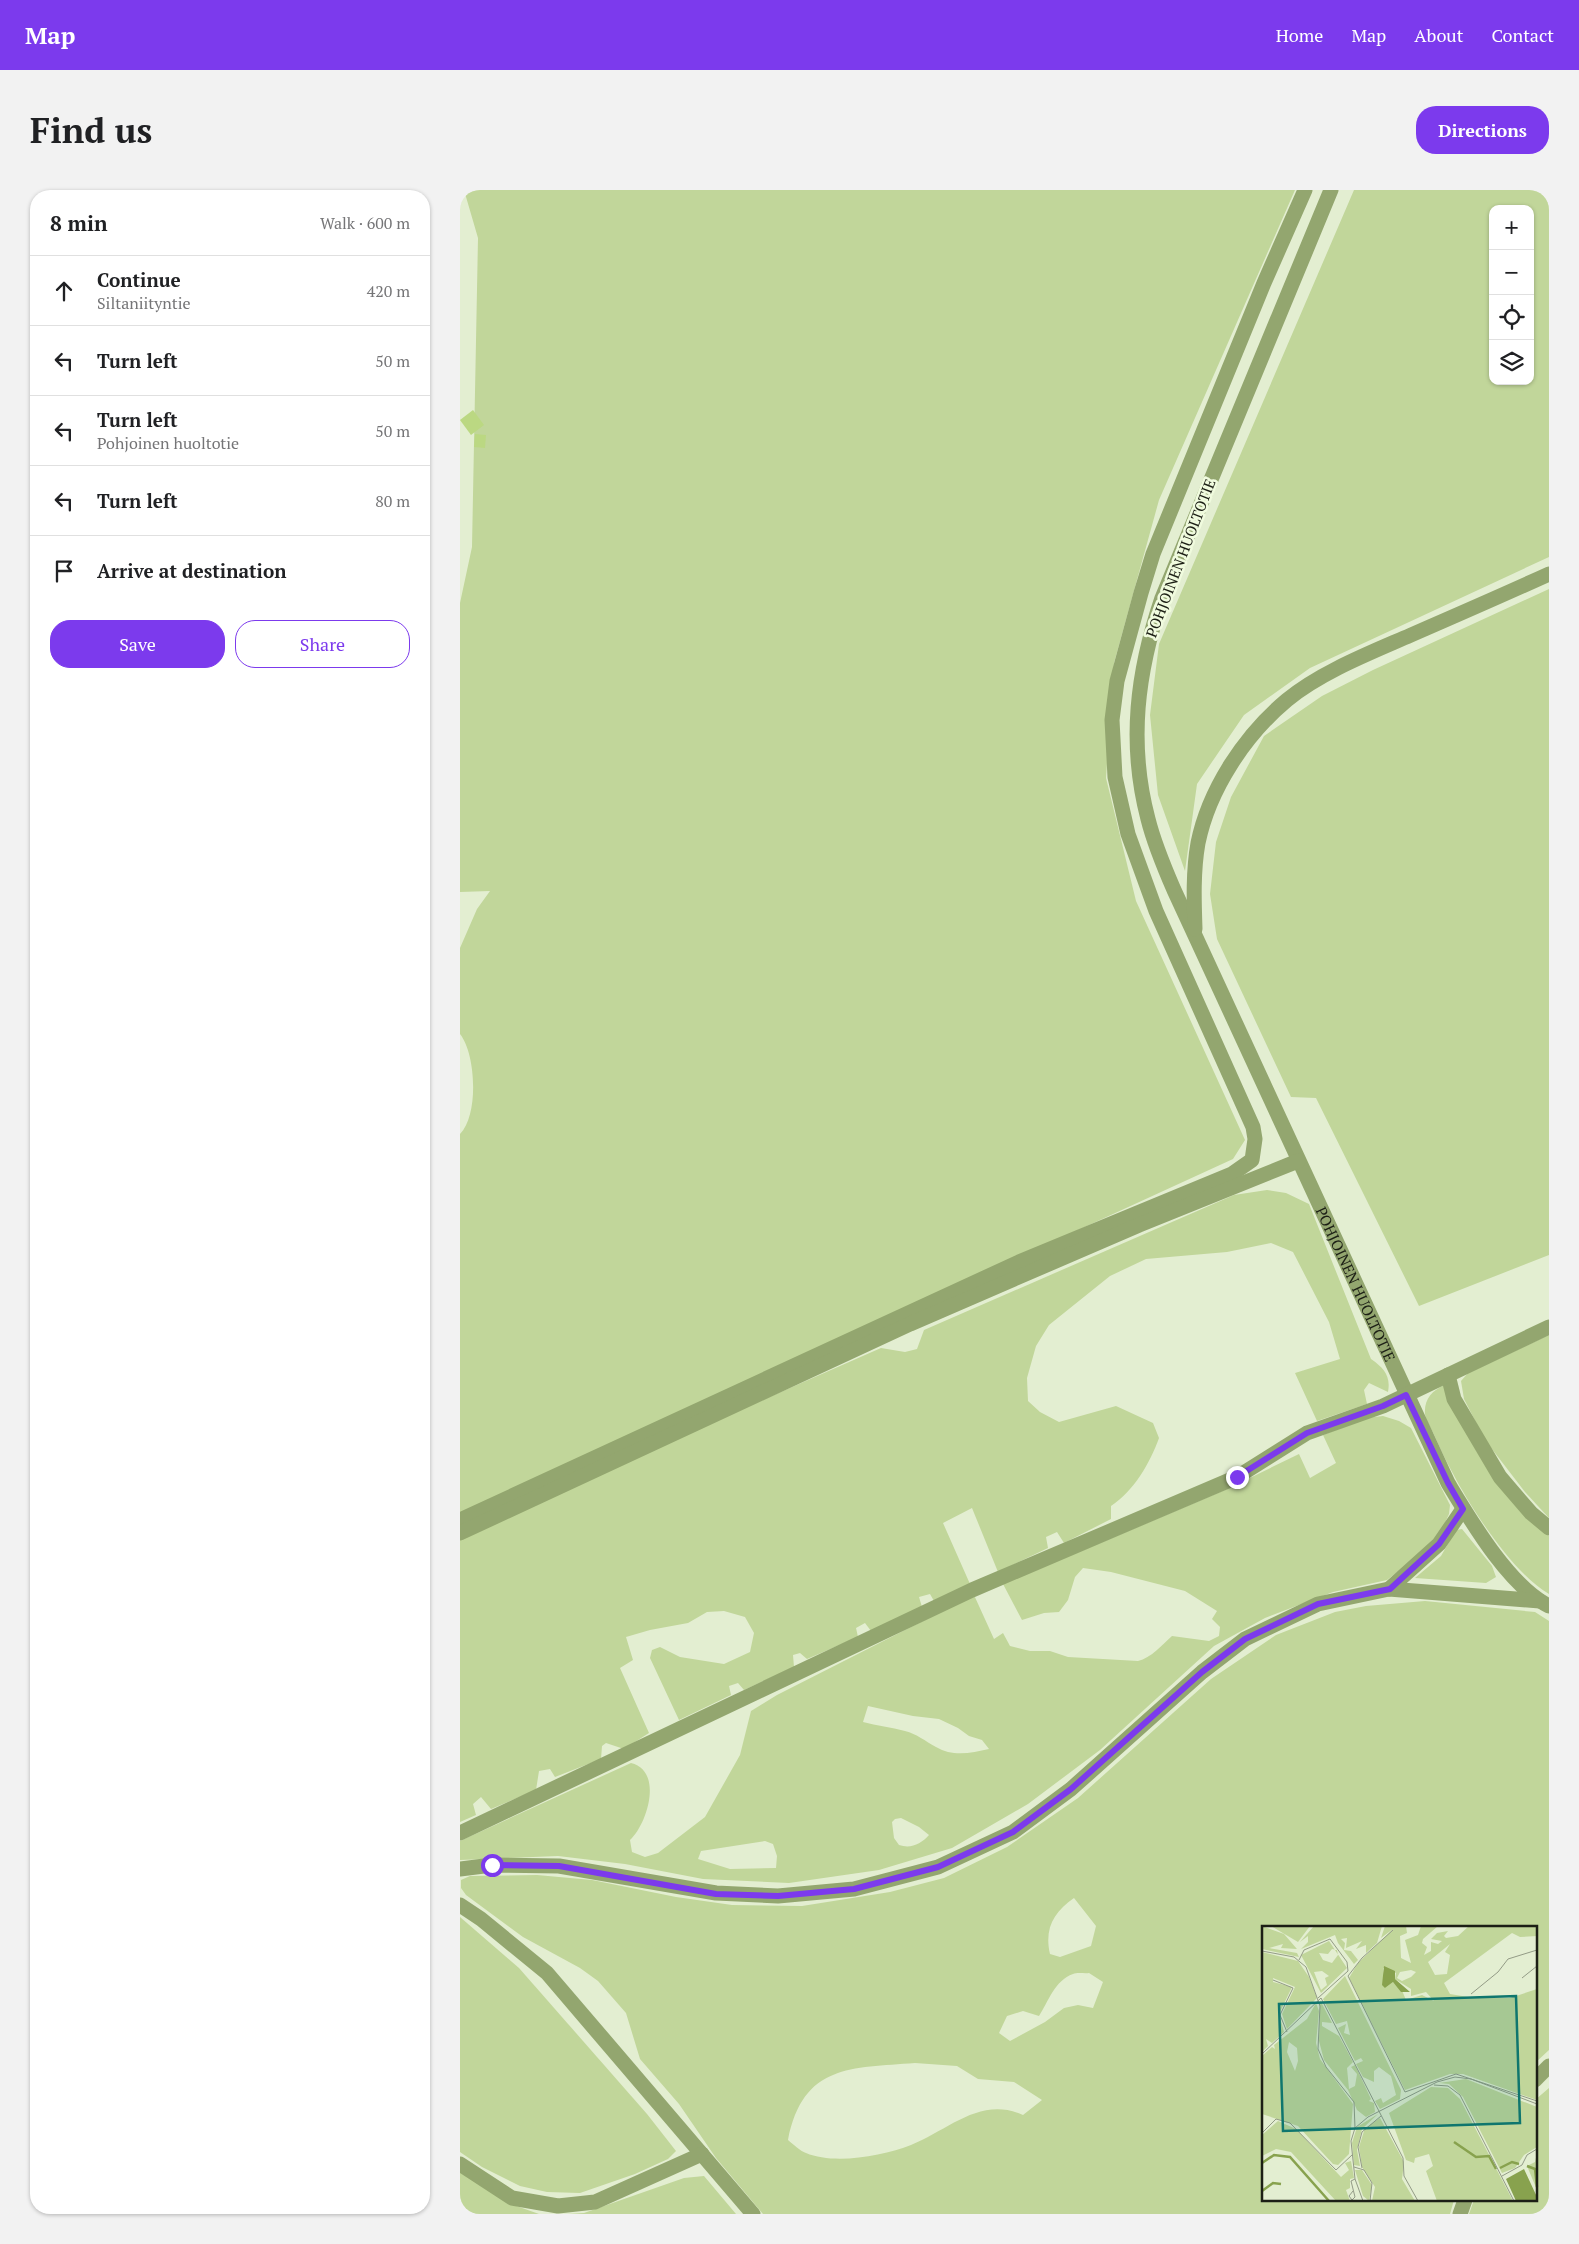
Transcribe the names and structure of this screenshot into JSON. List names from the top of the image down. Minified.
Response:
{"streets":{"lane":["POHJOINEN HUOLTOTIE"]},"page":{"header":"Map","nav":["Home","Map","About","Contact"],"buttons":["Directions",["Save","Share"]],"title":"Find us","heading":["8 min","Walk · 600 m"],"map_buttons":["+","−"],"list":[["Continue","Siltaniityntie","420 m"],["Turn left","50 m"],["Turn left","Pohjoinen huoltotie","50 m"],["Turn left","80 m"],"Arrive at destination"]}}
